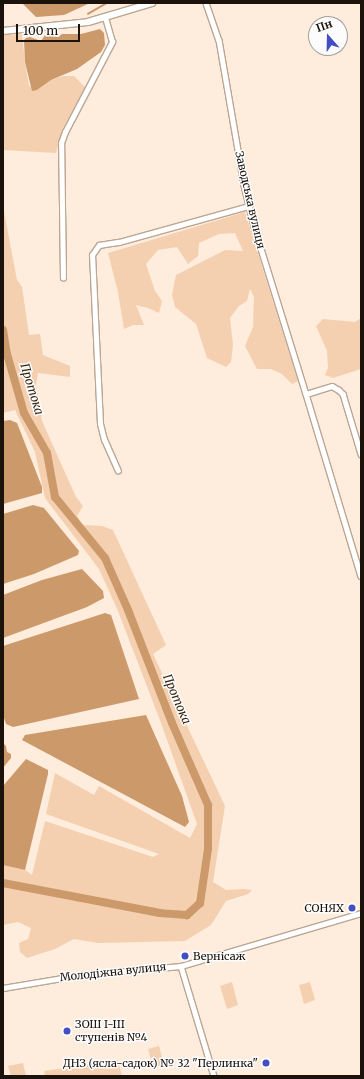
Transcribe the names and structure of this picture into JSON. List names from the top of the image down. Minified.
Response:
{"streets":{"street":["Заводська вулиця","Молодіжна вулиця"]},"water":["Протока"],"places":["СОНЯХ","Вернісаж","ЗОШ І-ІІІ ступенів №4","ДНЗ (ясла-садок) № 32 \"Перлинка\""],"scale_bar":"100 m","north":"top"}
